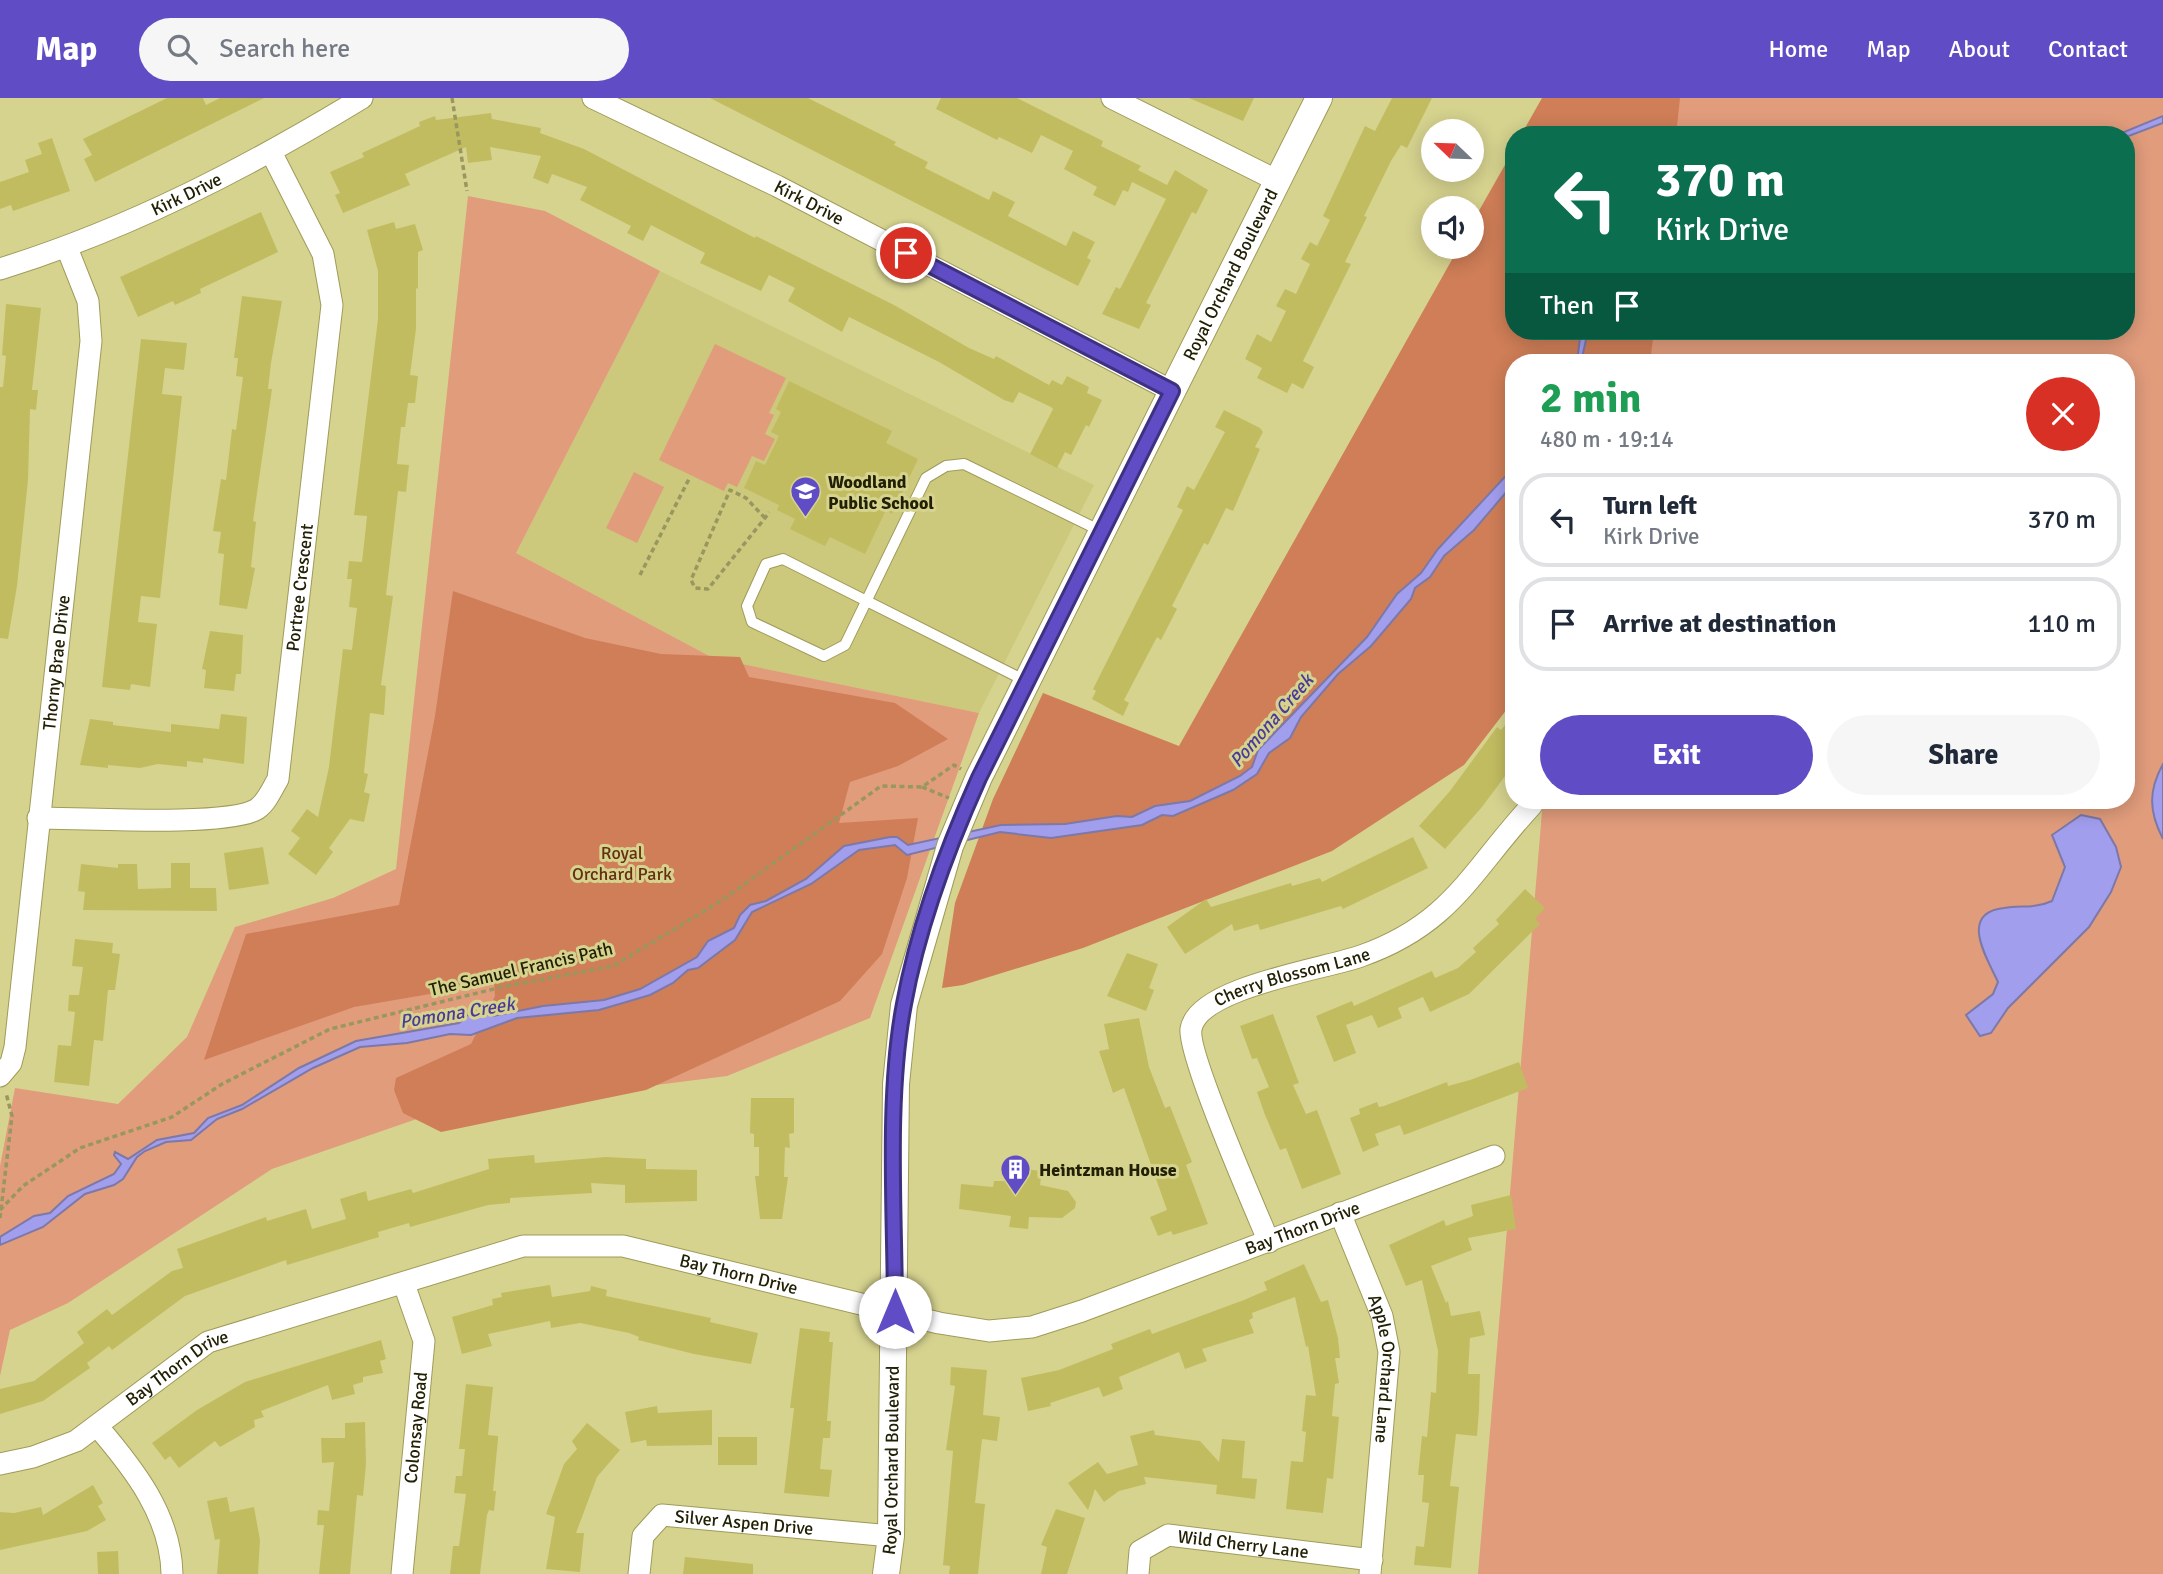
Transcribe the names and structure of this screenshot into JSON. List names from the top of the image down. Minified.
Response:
{"streets":{"street":["Kirk Drive","Royal Orchard Boulevard","Portree Crescent","Thorny Brae Drive","Cherry Blossom Lane","Bay Thorn Drive","Apple Orchard Lane","Colonsay Road","Silver Aspen Drive","Wild Cherry Lane"],"path":["The Samuel Francis Path"]},"crossings":[["Kirk Drive","Royal Orchard Boulevard"],["Kirk Drive","Portree Crescent"],["Kirk Drive","Thorny Brae Drive"],["Royal Orchard Boulevard","The Samuel Francis Path"],["Royal Orchard Boulevard","Bay Thorn Drive"],["Royal Orchard Boulevard","Silver Aspen Drive"],["Portree Crescent","Thorny Brae Drive"],["Cherry Blossom Lane","Bay Thorn Drive"],["Bay Thorn Drive","Apple Orchard Lane"],["Bay Thorn Drive","Colonsay Road"],["Apple Orchard Lane","Wild Cherry Lane"]],"water":["Pomona Creek"],"parks":["Royal Orchard Park"],"places":{"school or university":["Woodland Public School"],"building":["Heintzman House"]},"north":"top left","page":{"header":"Map","search":"Search here","nav":["Home","Map","About","Contact"],"turn":["370 m","Kirk Drive"],"then":"Then","heading":["2 min","480 m · 19:14"],"list":[{"name":"Turn left","note":"Kirk Drive","value":"370 m"},{"name":"Arrive at destination","value":"110 m"}],"buttons":["Exit","Share"]}}
